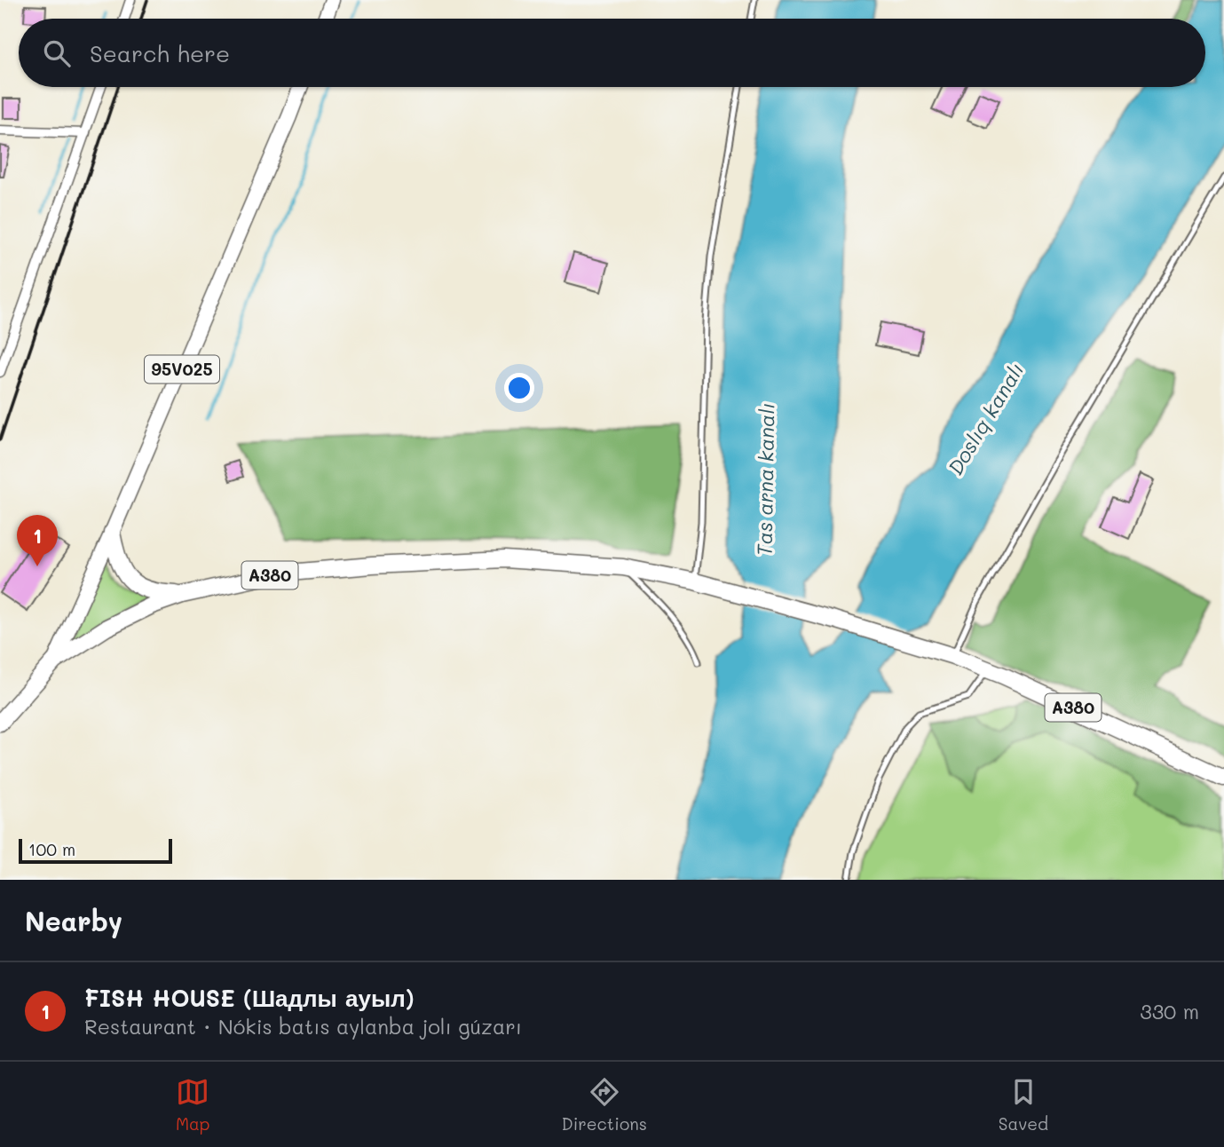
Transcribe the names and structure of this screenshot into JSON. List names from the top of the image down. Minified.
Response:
{"streets":{"highway":["A380"],"main road":["95V025"]},"crossings":[["95V025","A380"]],"water":["Doslıq kanalı","Tas arna kanalı"],"scale_bar":"100 m","page":{"search":"Search here","pins":"1","scale":"100 m","heading":"Nearby","list":[{"mark":"1","name":"FISH HOUSE (Шадлы ауыл)","note":"Restaurant · Nókis batıs aylanba jolı gúzarı","value":"330 m"}],"nav":["Map","Directions","Saved"]}}
